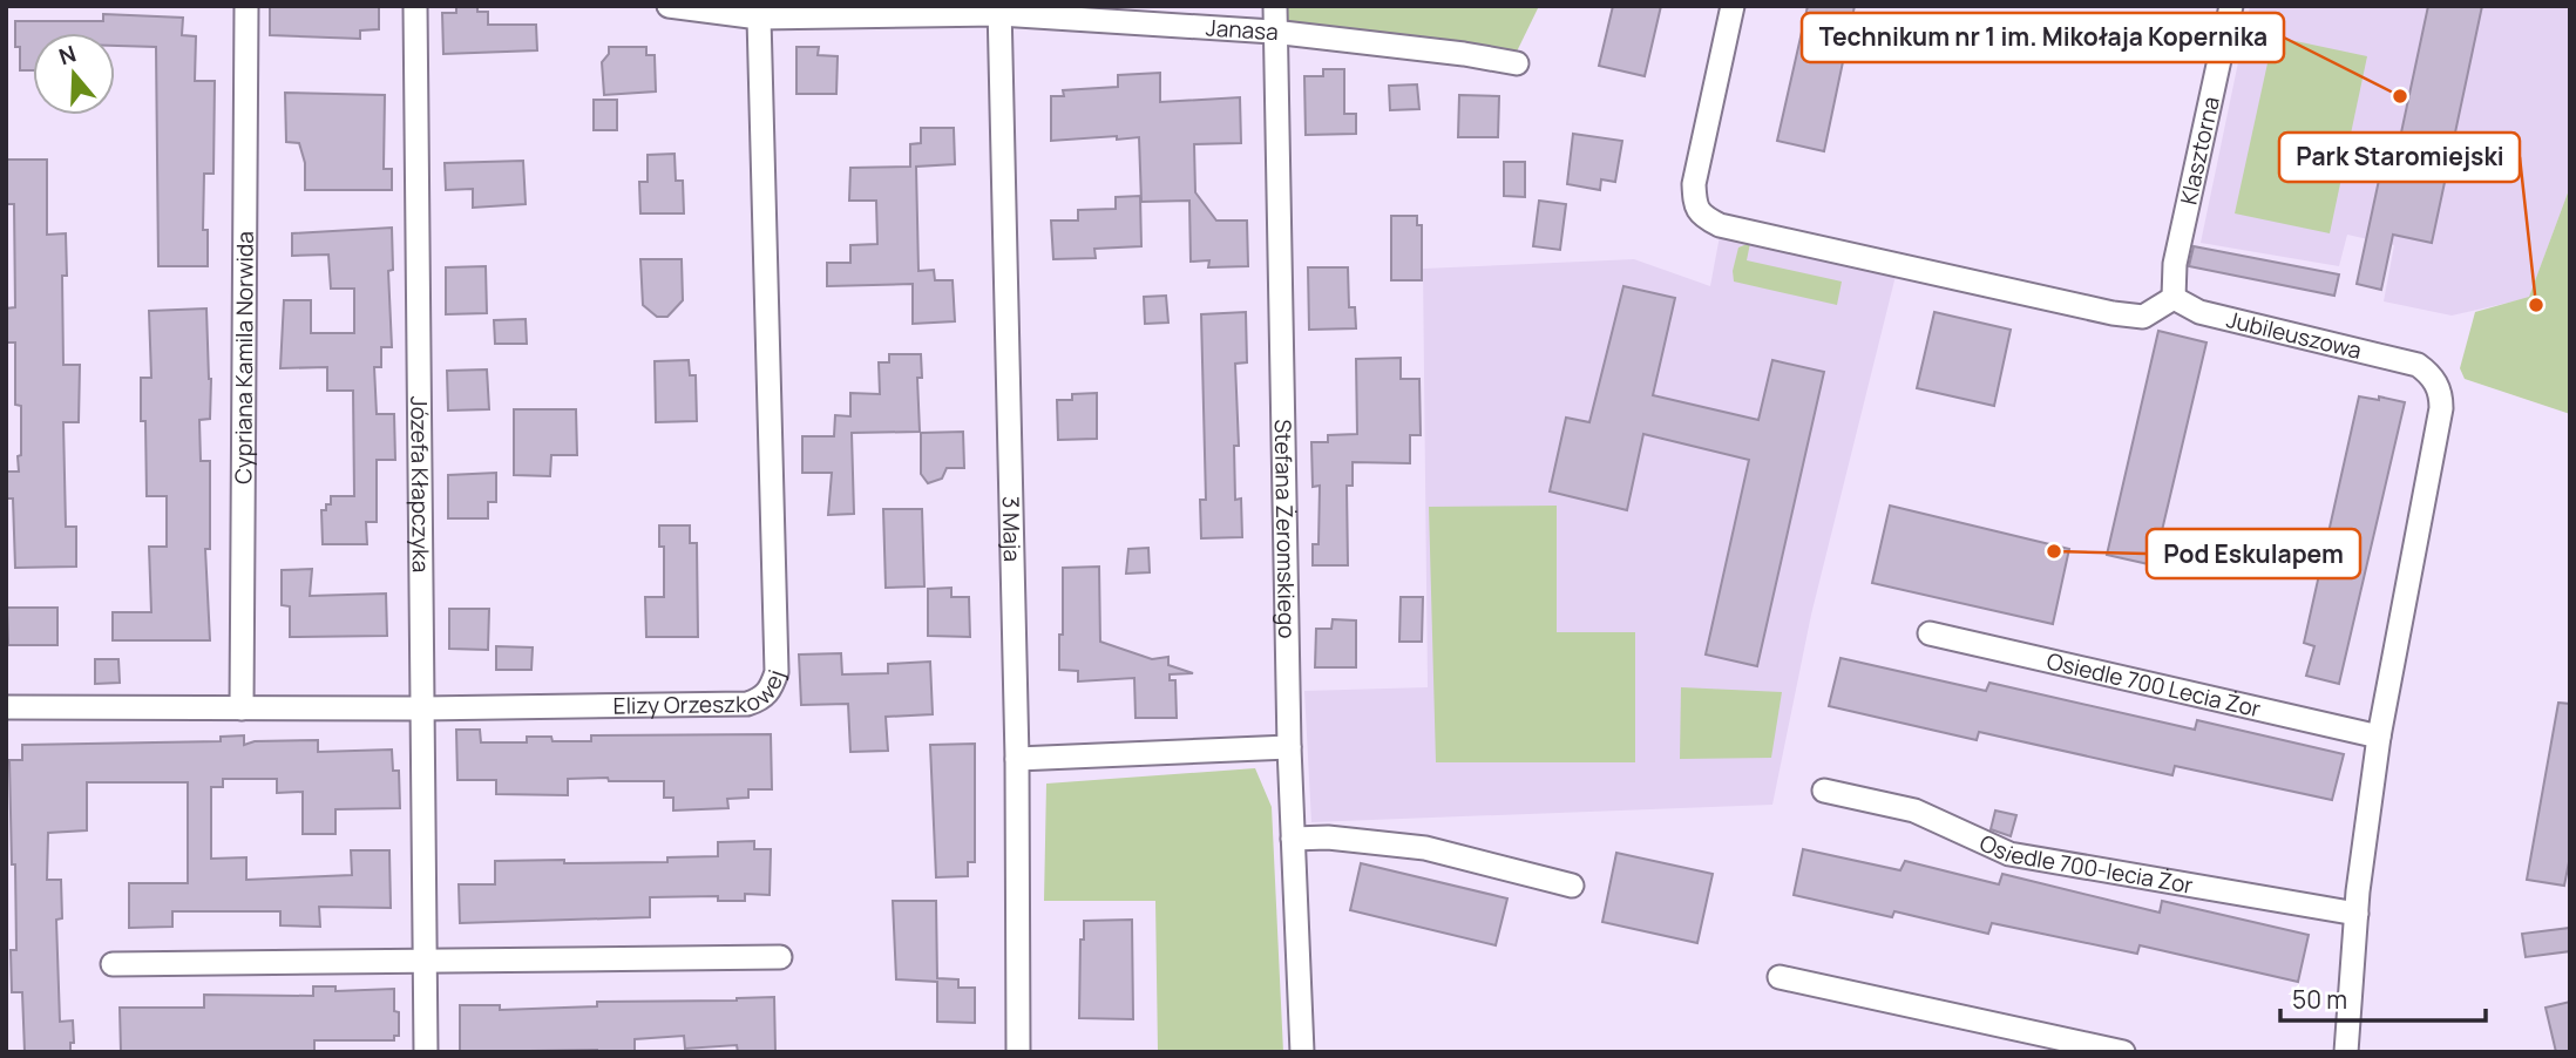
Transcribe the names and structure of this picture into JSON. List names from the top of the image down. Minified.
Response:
{"streets":{"street":["Janasa","Klasztorna","Jubileuszowa","Cypriana Kamila Norwida","Józefa Kłapczyka","3 Maja","Stefana Żeromskiego","Elizy Orzeszkowej","Osiedle 700 Lecia Żor","Osiedle 700-lecia Żor"]},"crossings":[["Janasa","3 Maja"],["Janasa","Stefana Żeromskiego"],["Janasa","Elizy Orzeszkowej"],["Klasztorna","Jubileuszowa"],["Jubileuszowa","Osiedle 700 Lecia Żor"],["Jubileuszowa","Osiedle 700-lecia Żor"],["Cypriana Kamila Norwida","Elizy Orzeszkowej"],["Józefa Kłapczyka","Elizy Orzeszkowej"]],"places":["Technikum nr 1 im. Mikołaja Kopernika","Park Staromiejski","Pod Eskulapem"],"scale_bar":"50 m","north":"top"}
